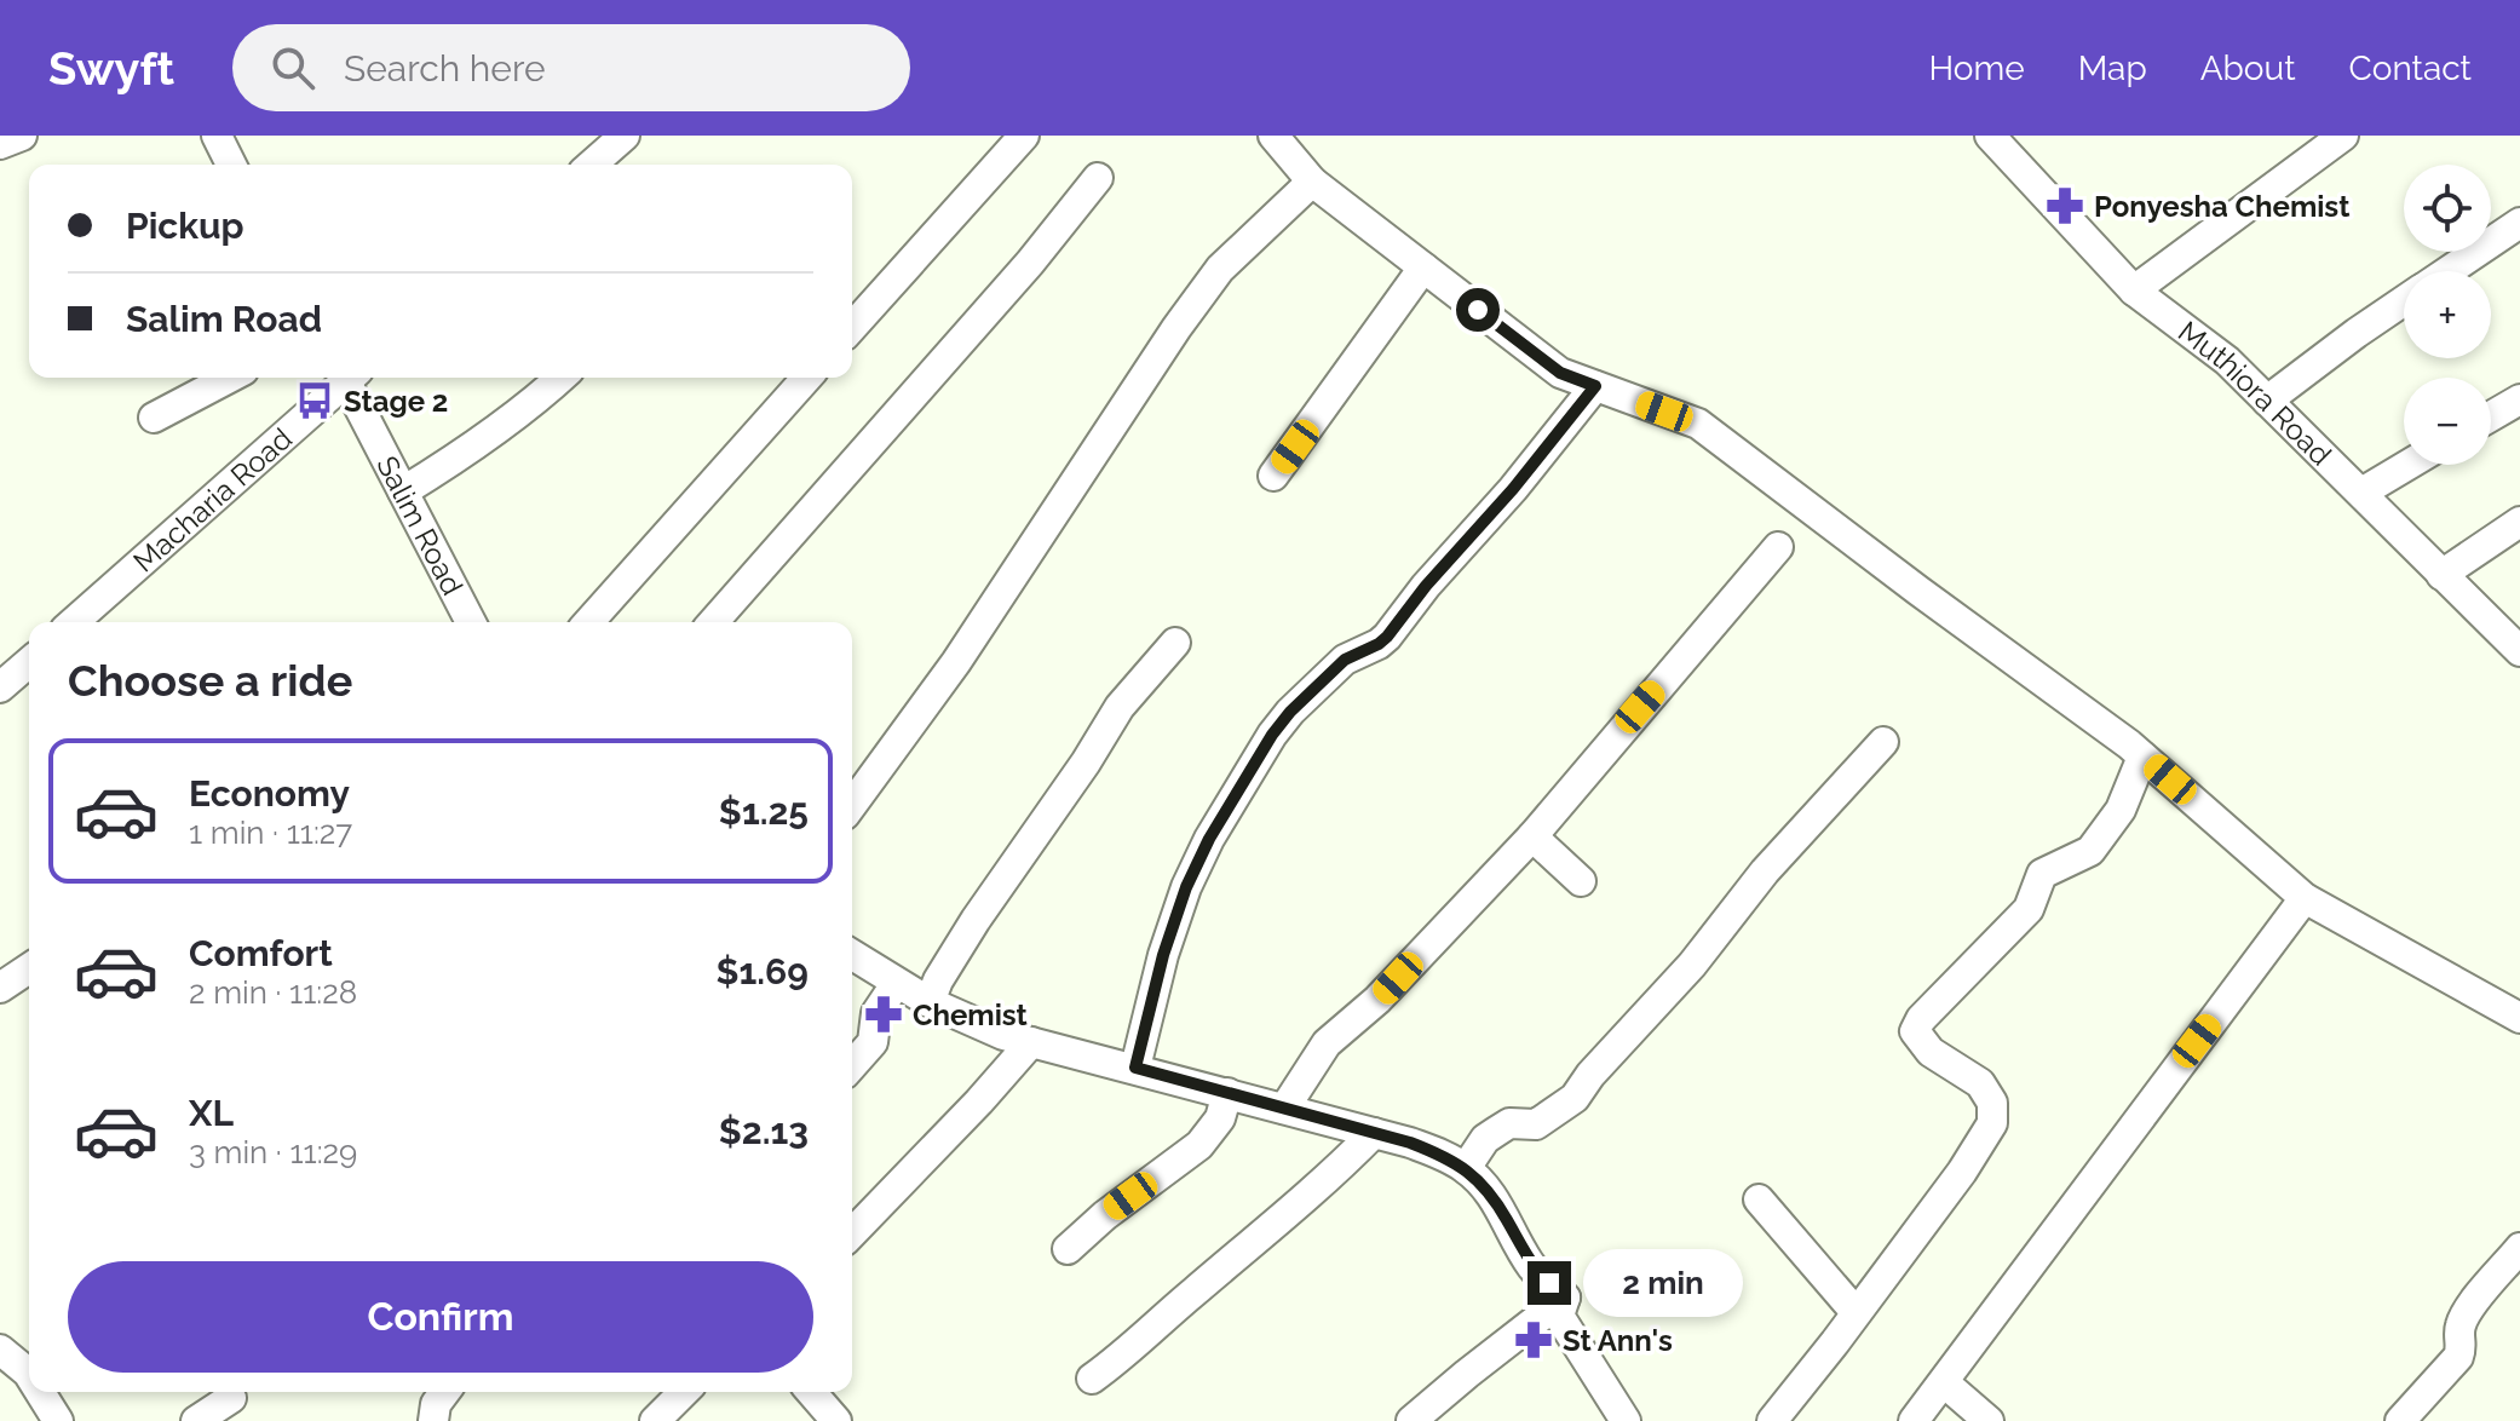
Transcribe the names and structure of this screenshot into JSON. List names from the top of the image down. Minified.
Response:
{"streets":{"street":["Muthiora Road","Macharia Road","Salim Road"]},"places":{"pharmacy":["Ponyesha Chemist","Chemist","St Ann's"],"bus stop":["Stage 2"]},"page":{"header":"Swyft","search":"Search here","nav":["Home","Map","About","Contact"],"map_buttons":["+","−"],"banner":["Pickup","Salim Road"],"heading":"Choose a ride","list":[{"name":"Economy","note":"1 min · 11:27","value":"$1.25"},{"name":"Comfort","note":"2 min · 11:28","value":"$1.69"},{"name":"XL","note":"3 min · 11:29","value":"$2.13"}],"buttons":"Confirm","bubble":"2 min"}}
